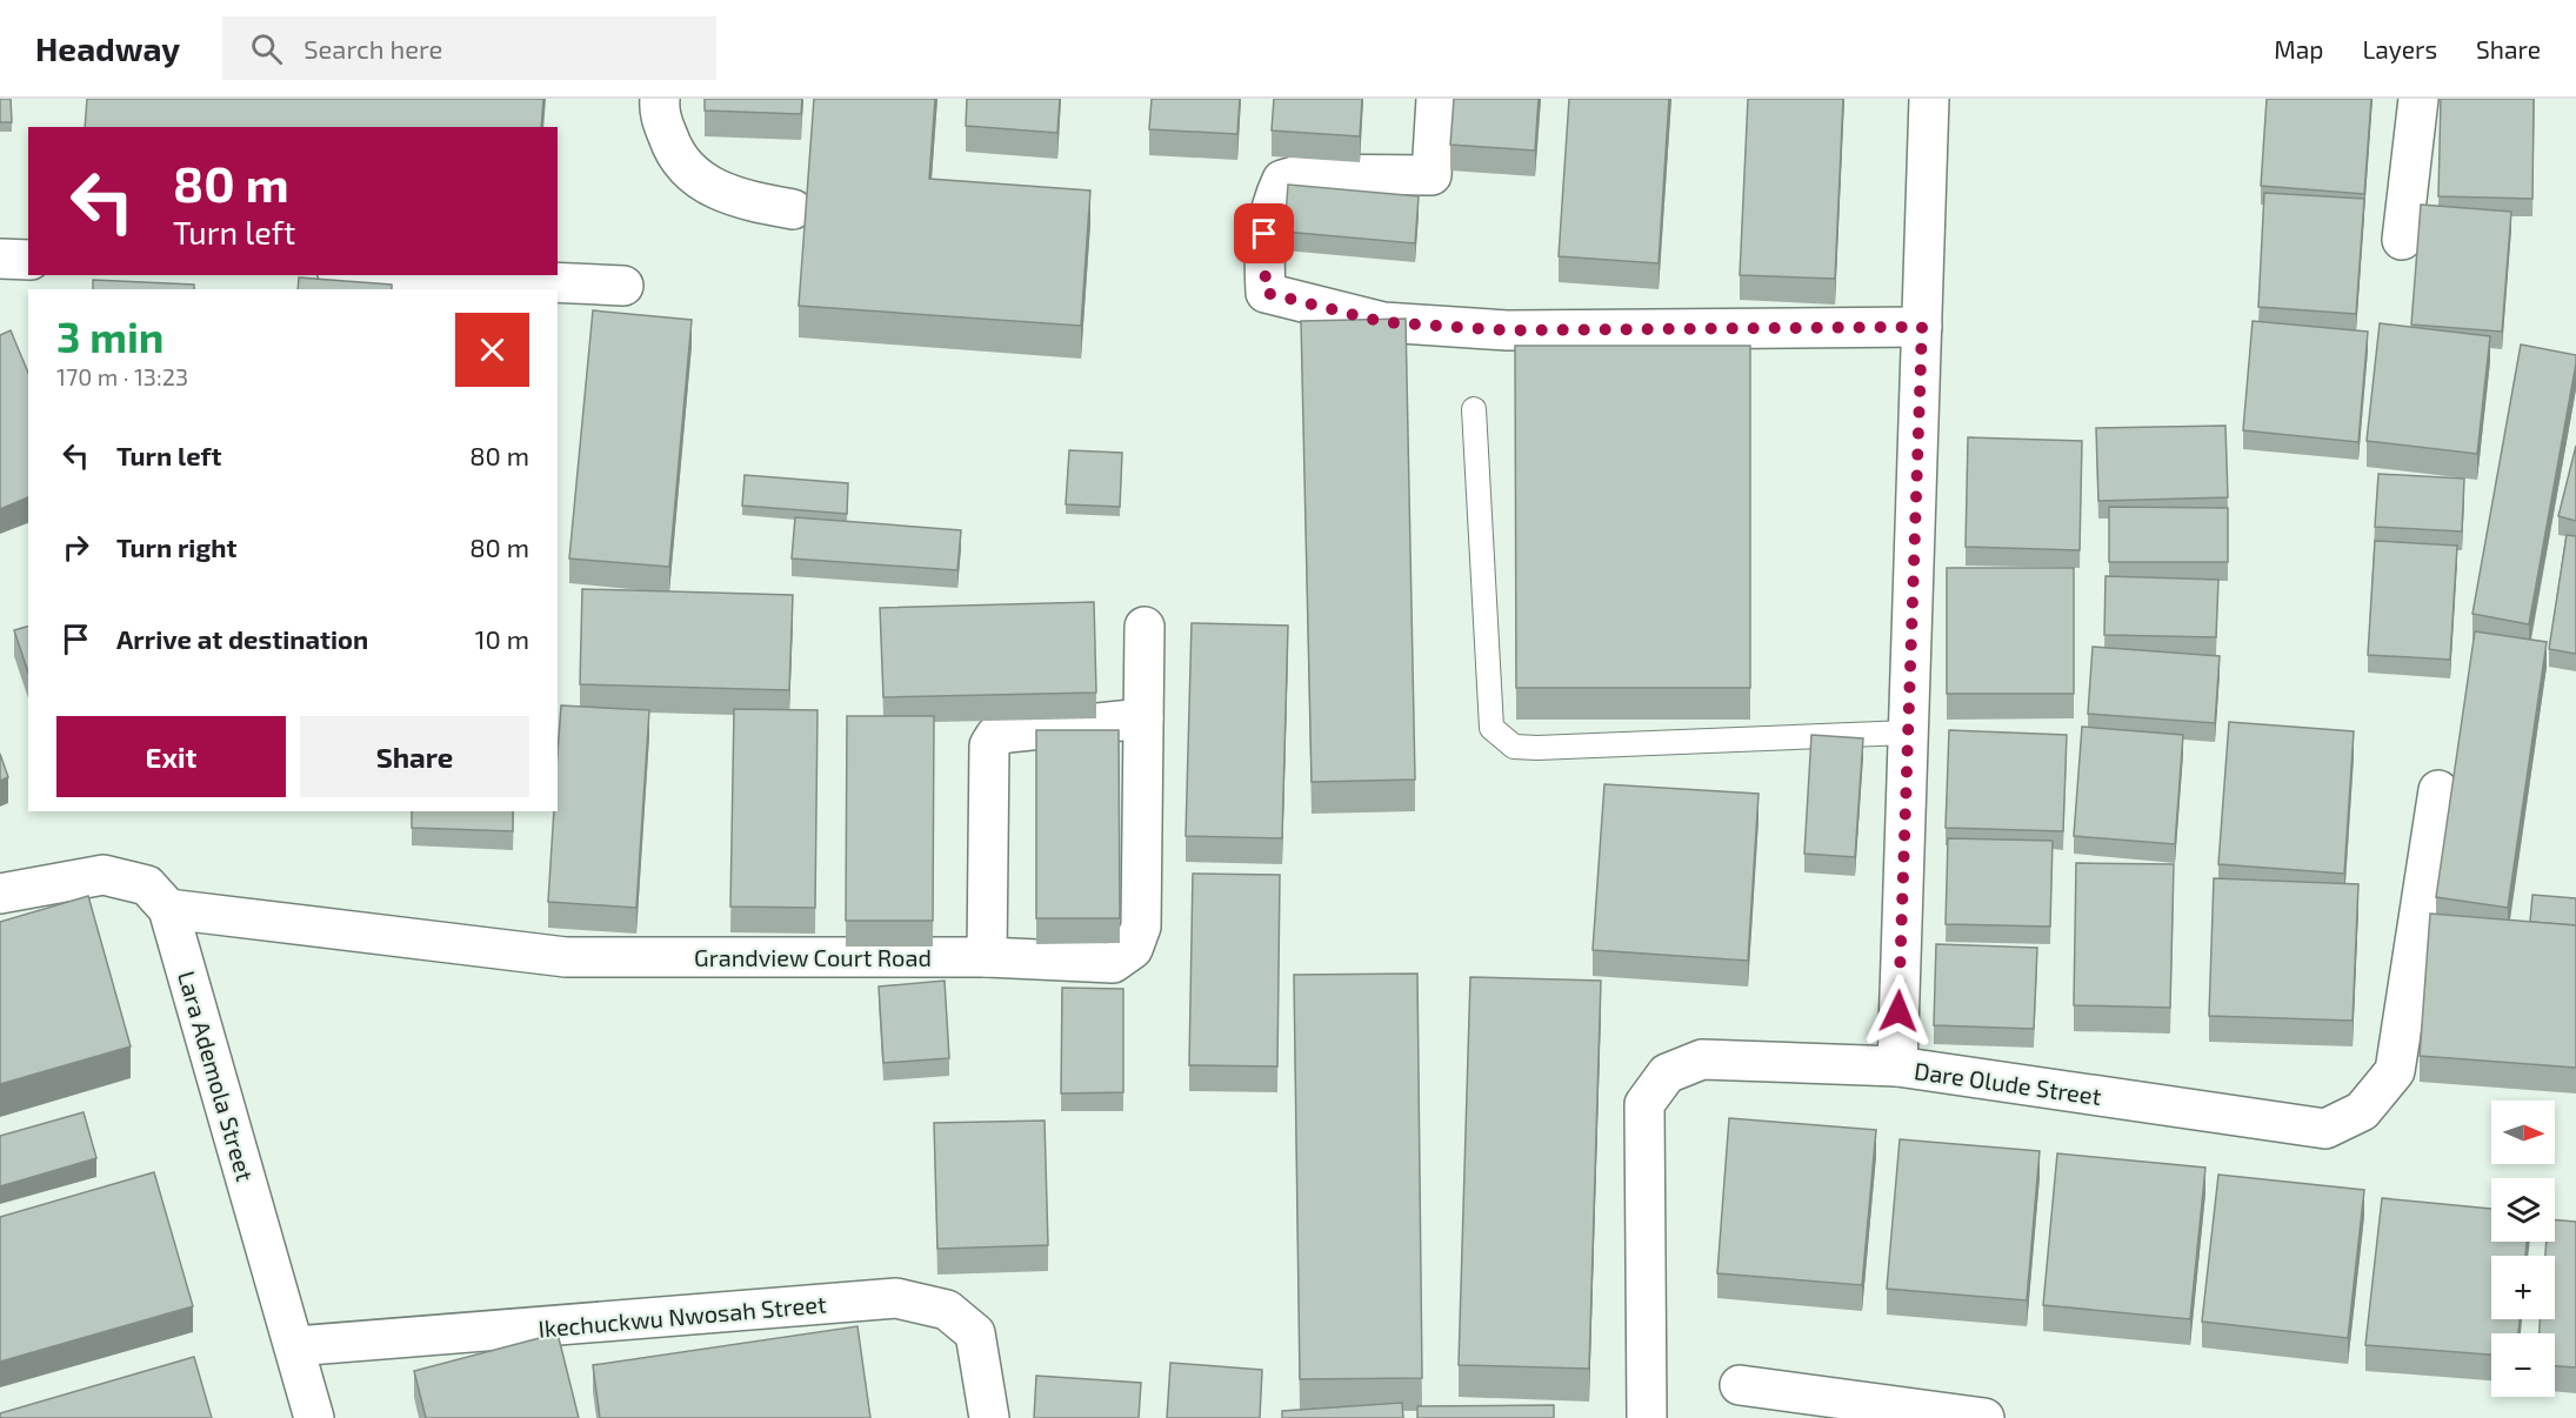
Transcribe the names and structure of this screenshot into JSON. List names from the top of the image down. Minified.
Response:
{"streets":{"street":["Grandview Court Road","Lara Ademola Street","Dare Olude Street","Ikechuckwu Nwosah Street"]},"crossings":[["Grandview Court Road","Lara Ademola Street"],["Lara Ademola Street","Ikechuckwu Nwosah Street"]],"north":"right","page":{"header":"Headway","search":"Search here","nav":["Map","Layers","Share"],"turn":["80 m","Turn left"],"heading":["3 min","170 m · 13:23"],"list":[{"name":"Turn left","value":"80 m"},{"name":"Turn right","value":"80 m"},{"name":"Arrive at destination","value":"10 m"}],"buttons":["Exit","Share"],"map_buttons":["+","−"]}}
